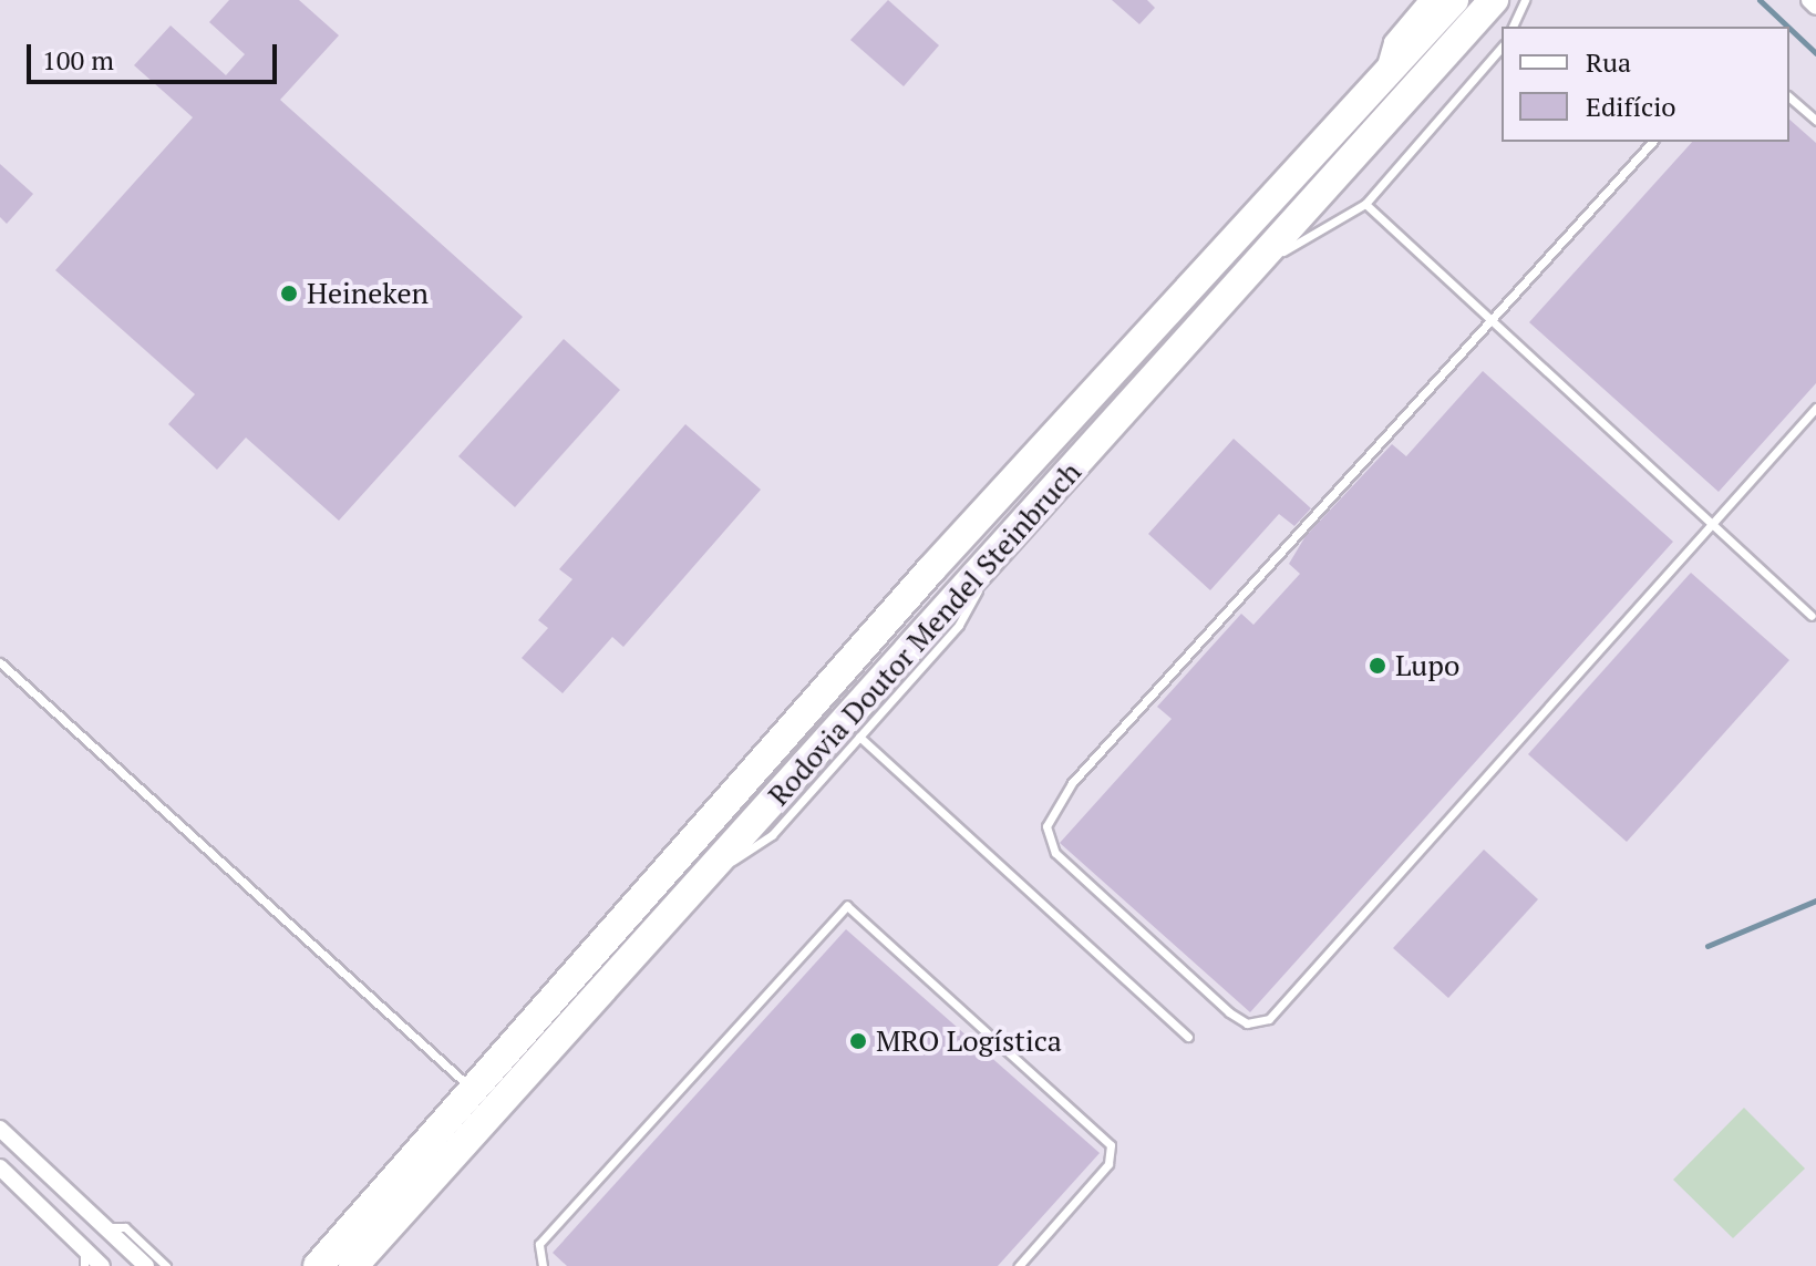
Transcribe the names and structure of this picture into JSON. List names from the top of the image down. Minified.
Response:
{"streets":{"highway":["Rodovia Doutor Mendel Steinbruch"]},"places":["Heineken","Lupo","MRO Logística"],"legend":["Rua","Edifício"],"scale_bar":"100 m"}
